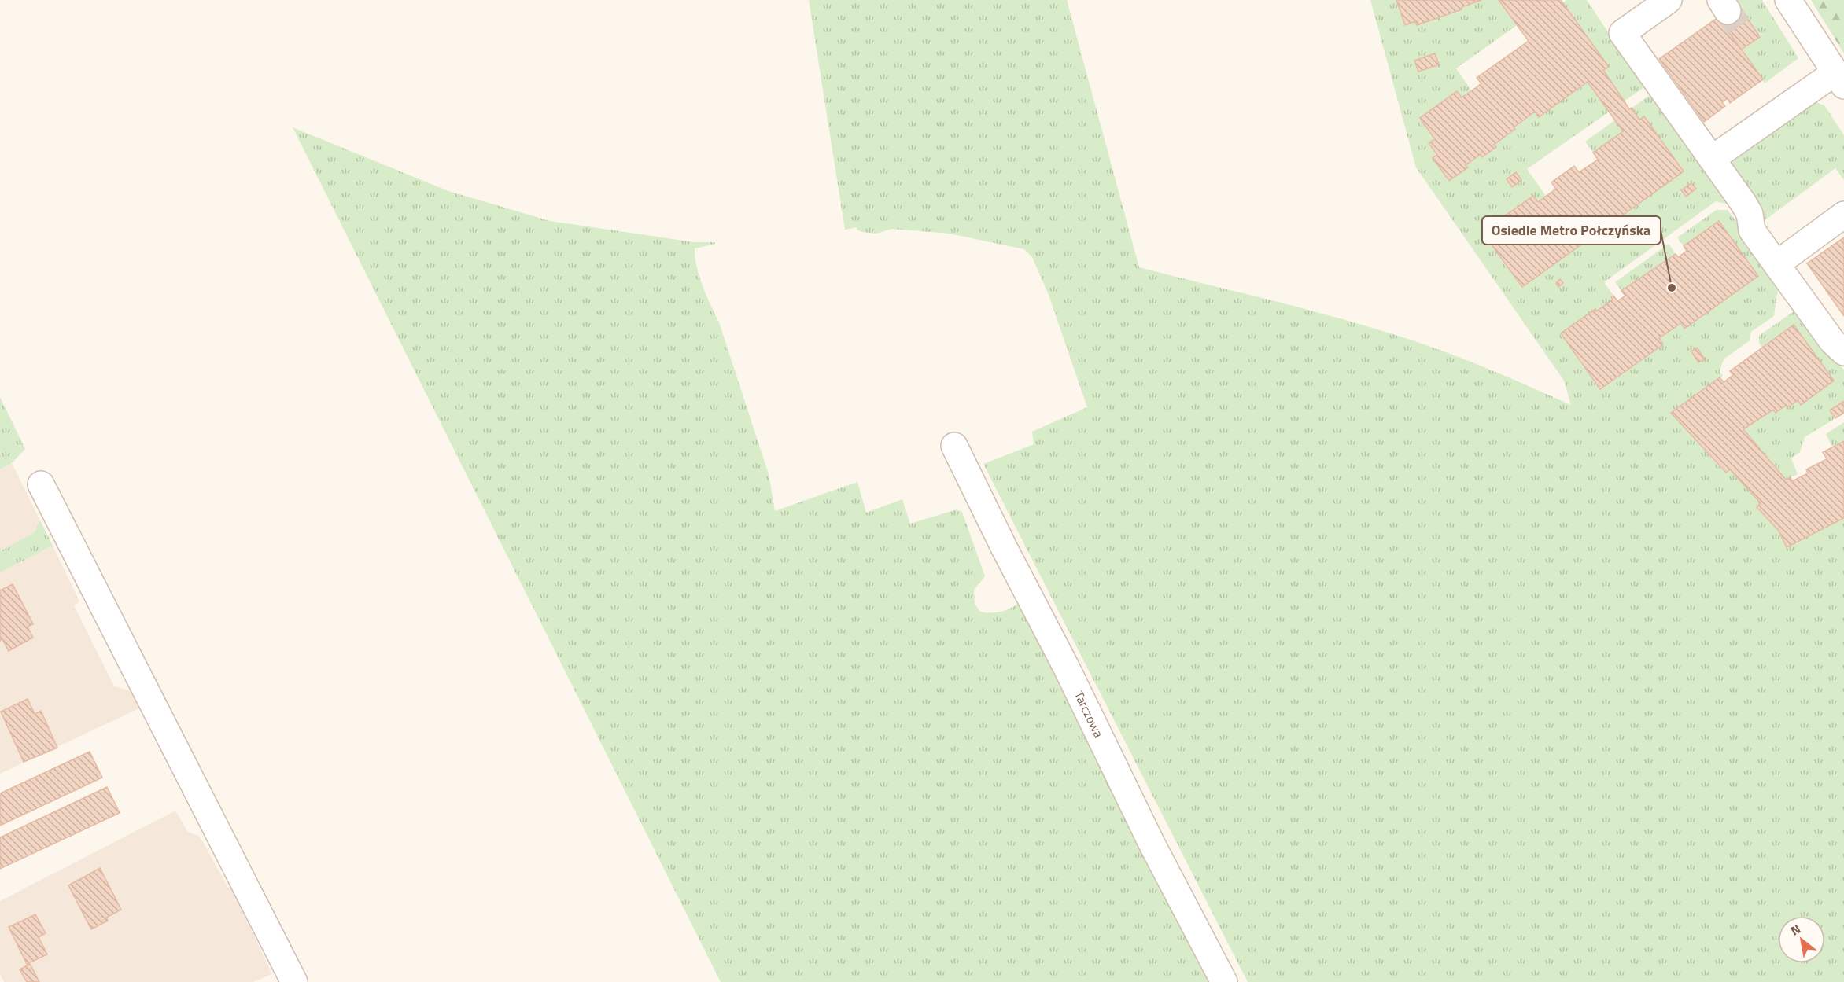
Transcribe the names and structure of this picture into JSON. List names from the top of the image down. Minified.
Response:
{"streets":{"street":["Tarczowa"]},"places":["Osiedle Metro Połczyńska"],"north":"top left"}
